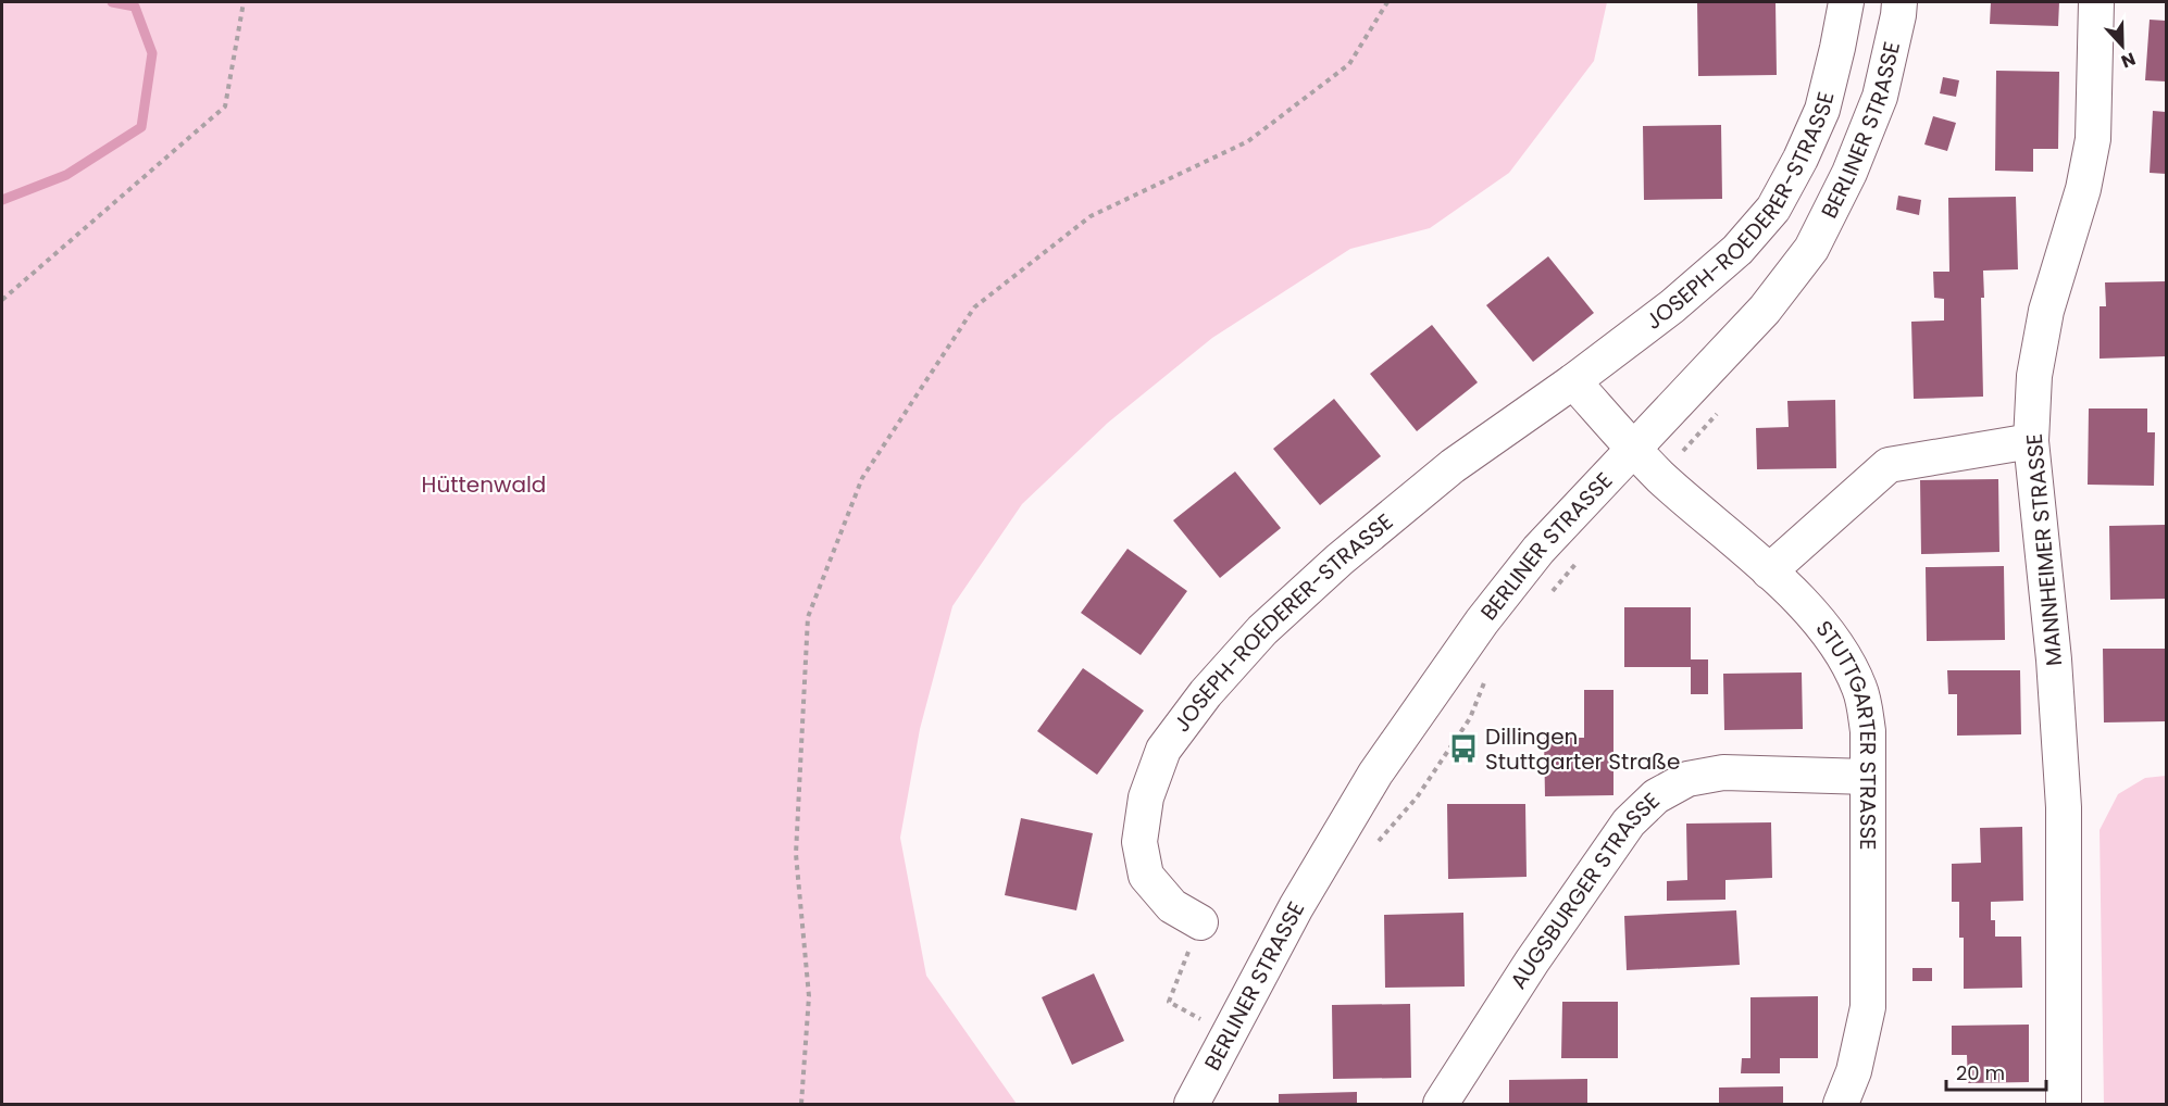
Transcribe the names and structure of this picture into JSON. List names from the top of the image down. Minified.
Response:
{"streets":{"street":["BERLINER STRASSE","JOSEPH-ROEDERER-STRASSE","MANNHEIMER STRASSE","STUTTGARTER STRASSE","AUGSBURGER STRASSE"]},"crossings":[["BERLINER STRASSE","STUTTGARTER STRASSE"],["STUTTGARTER STRASSE","AUGSBURGER STRASSE"]],"parks":["Hüttenwald"],"places":{"bus stop":["Dillingen Stuttgarter Straße"]},"scale_bar":"20 m","north":"bottom"}
